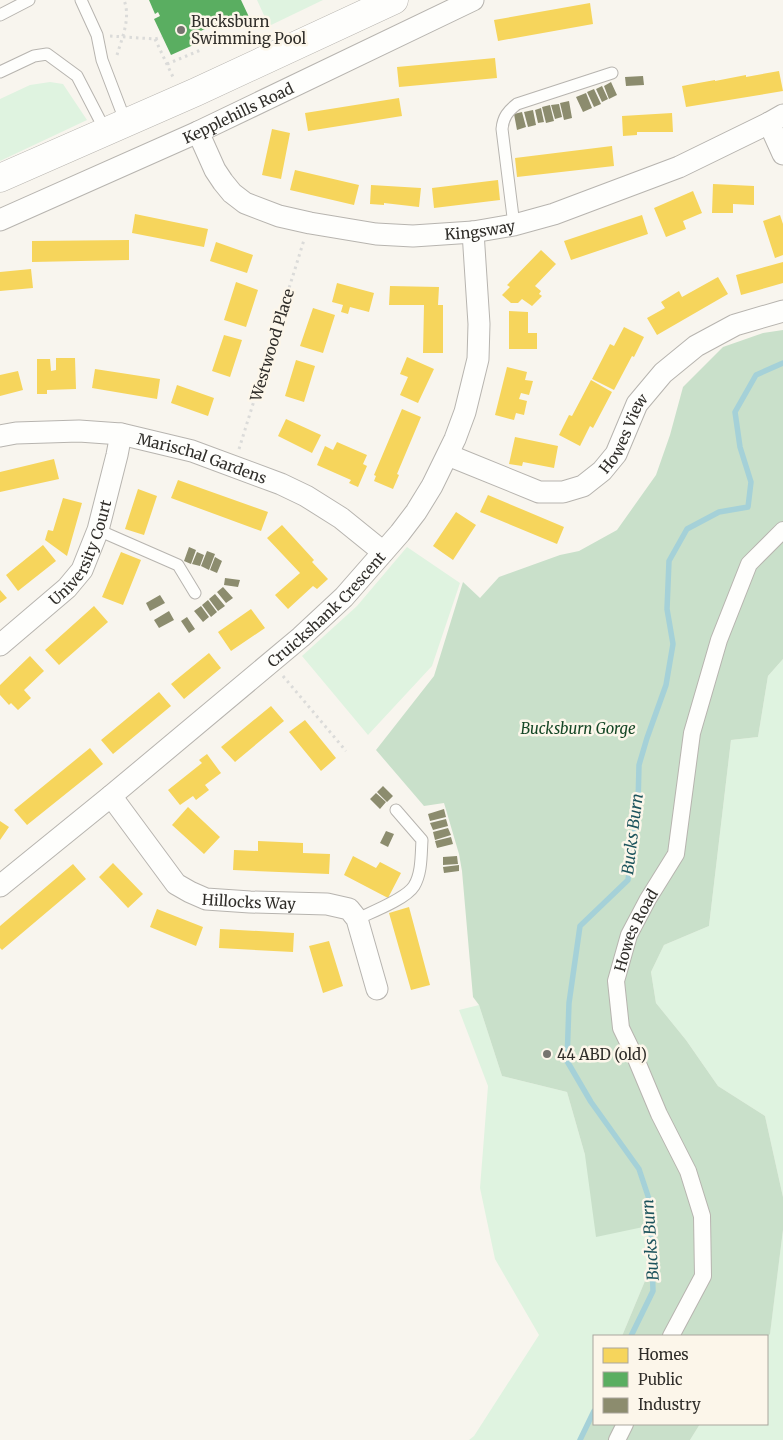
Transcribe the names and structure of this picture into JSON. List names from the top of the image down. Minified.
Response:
{"streets":{"street":["Kepplehills Road","Kingsway","Howes View","Marischal Gardens","University Court","Cruickshank Crescent","Hillocks Way","Howes Road"],"path":["Westwood Place"]},"crossings":[["Kepplehills Road","Kingsway"],["Kingsway","Westwood Place"],["Kingsway","Cruickshank Crescent"],["Westwood Place","Marischal Gardens"],["Howes View","Cruickshank Crescent"],["Marischal Gardens","University Court"],["Marischal Gardens","Cruickshank Crescent"],["Cruickshank Crescent","Hillocks Way"]],"water":["Bucks Burn"],"parks":["Bucksburn Gorge"],"places":["Bucksburn Swimming Pool","44 ABD (old)"],"legend":["Homes","Public","Industry"]}
